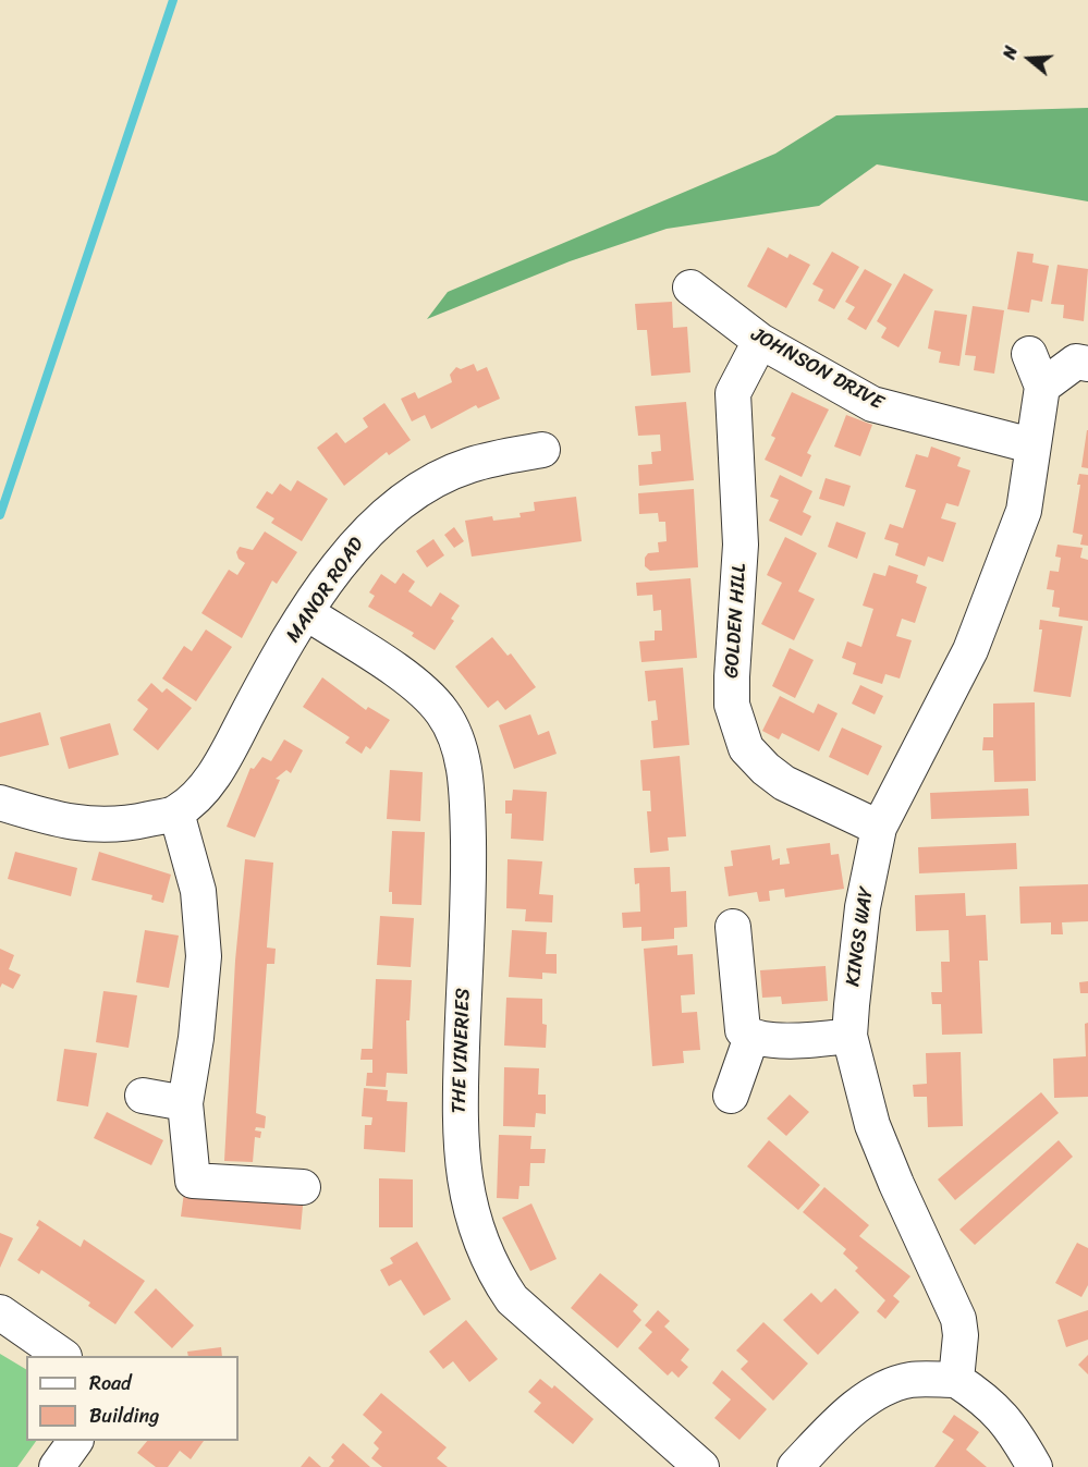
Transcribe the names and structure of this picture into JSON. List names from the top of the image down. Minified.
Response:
{"streets":{"street":["JOHNSON DRIVE","MANOR ROAD","GOLDEN HILL","KINGS WAY","THE VINERIES"]},"crossings":[["JOHNSON DRIVE","GOLDEN HILL"],["JOHNSON DRIVE","KINGS WAY"],["MANOR ROAD","THE VINERIES"],["GOLDEN HILL","KINGS WAY"]],"legend":["Road","Building"],"north":"left"}
